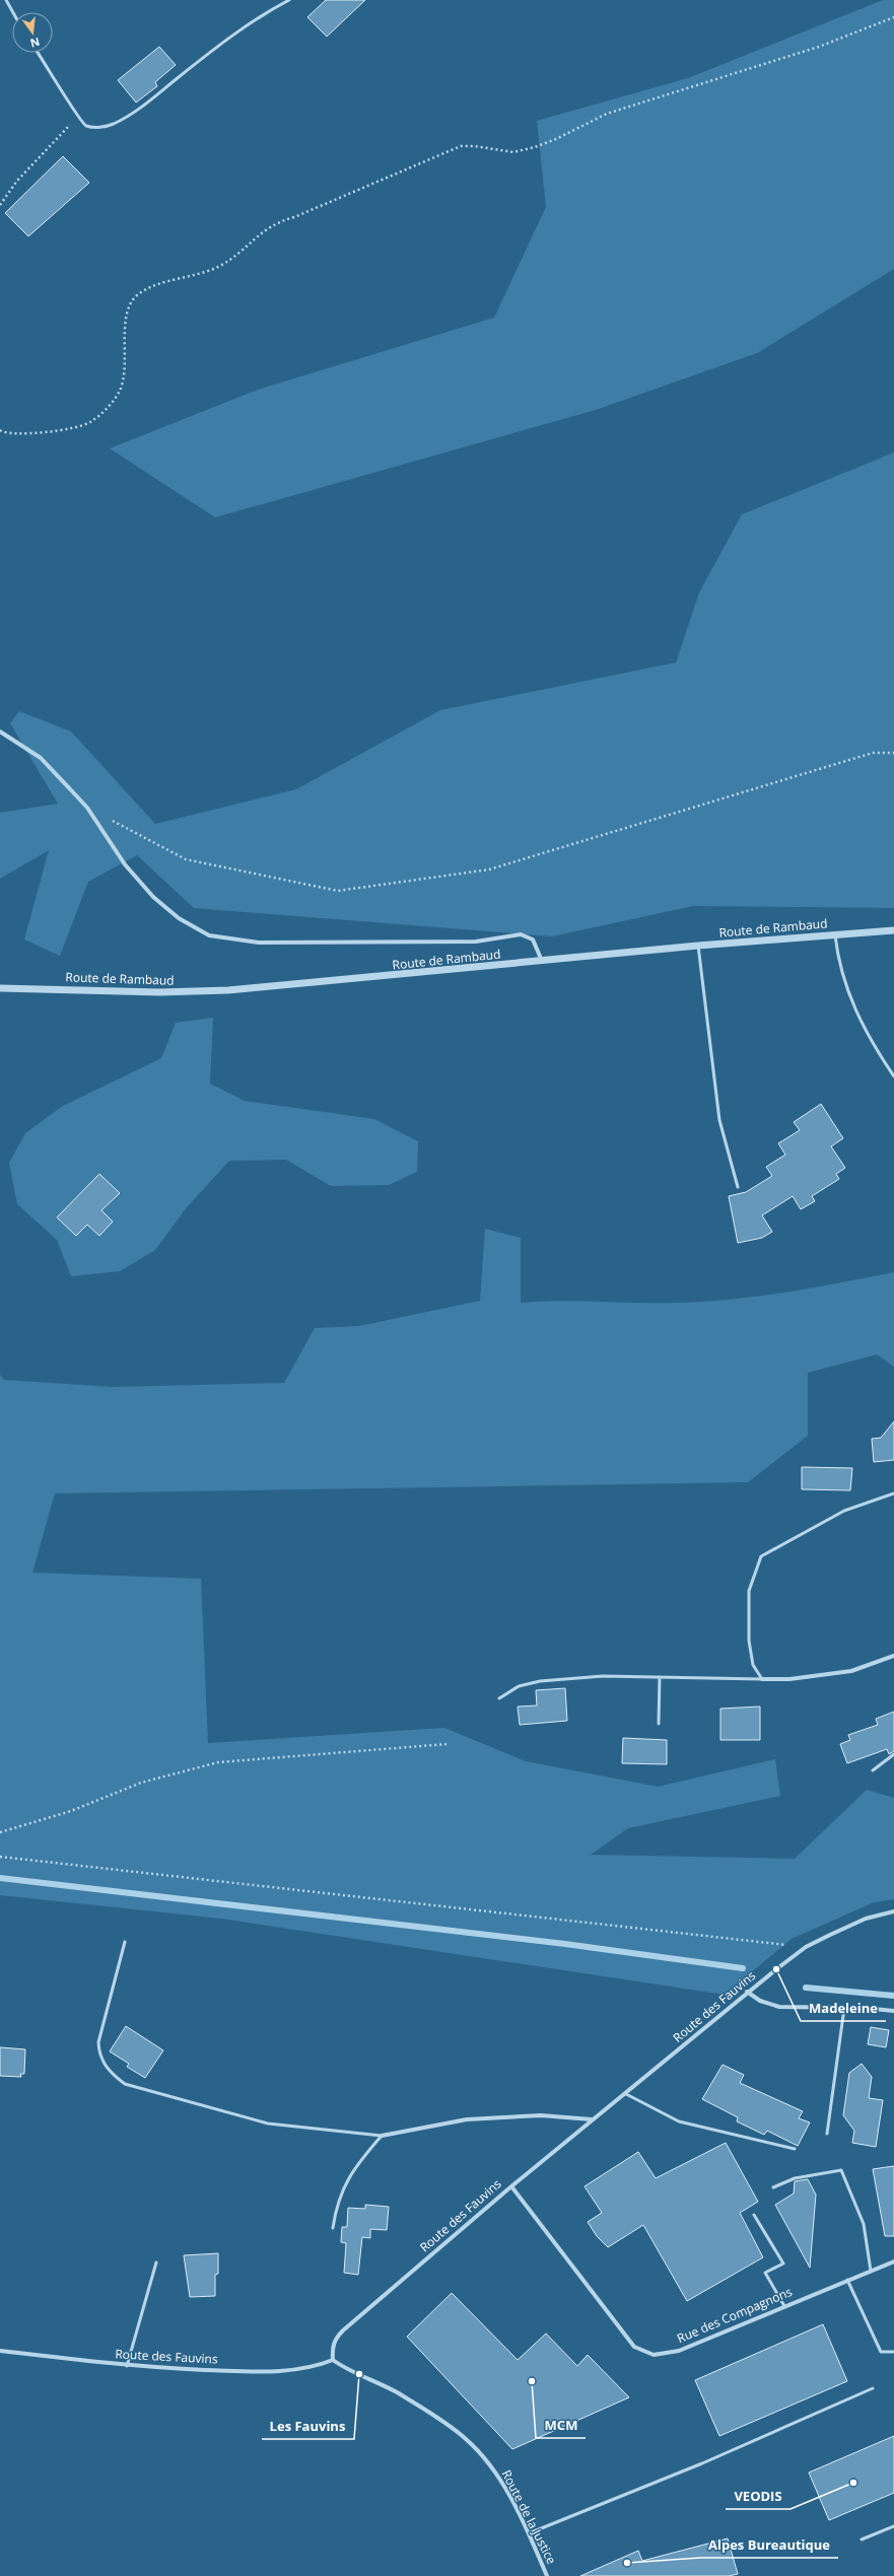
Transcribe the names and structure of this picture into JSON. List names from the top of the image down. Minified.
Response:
{"streets":{"street":["Route de Rambaud","Route des Fauvins","Rue des Compagnons","Route de la Justice"]},"crossings":[["Route des Fauvins","Rue des Compagnons"],["Route des Fauvins","Route de la Justice"]],"places":["Madeleine","Les Fauvins","MCM","VEODIS","Alpes Bureautique"],"north":"bottom"}
